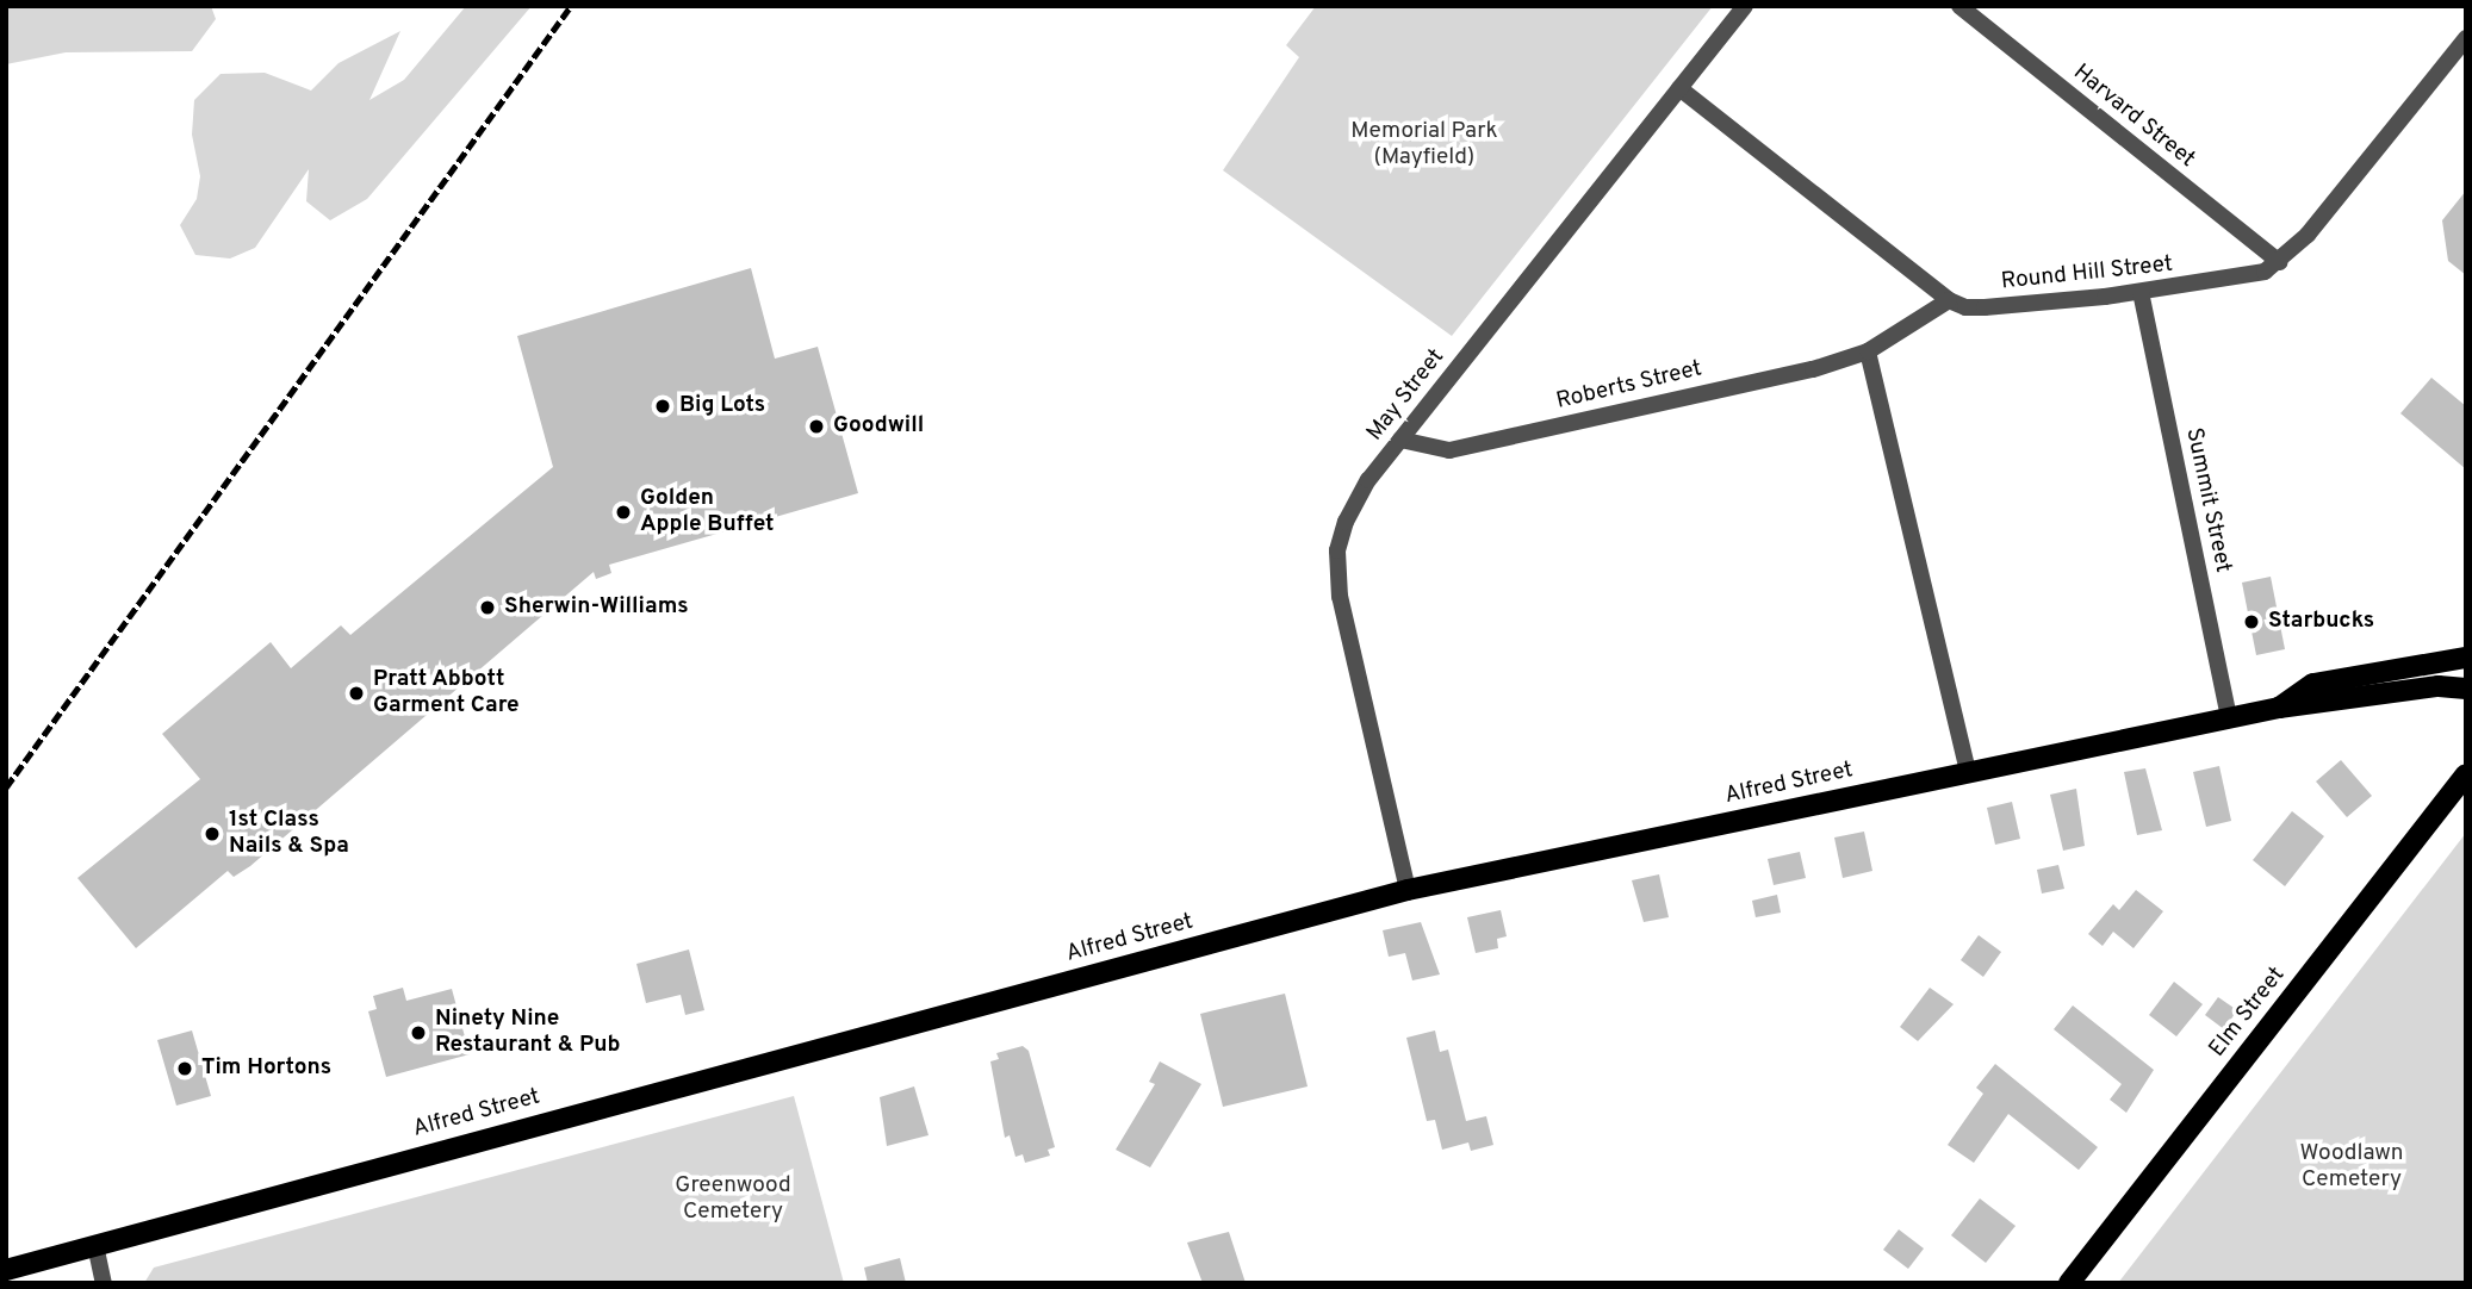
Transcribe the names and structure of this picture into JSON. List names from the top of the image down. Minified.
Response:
{"streets":{"main road":["Alfred Street","Elm Street"],"street":["Harvard Street","Round Hill Street","Roberts Street","May Street","Summit Street"]},"crossings":[["Harvard Street","Round Hill Street"],["Round Hill Street","Roberts Street"],["Round Hill Street","May Street"],["Round Hill Street","Summit Street"],["Roberts Street","May Street"],["May Street","Alfred Street"],["Summit Street","Alfred Street"]],"parks":["Memorial Park (Mayfield)","Woodlawn Cemetery","Greenwood Cemetery"],"places":["Big Lots","Goodwill","Golden Apple Buffet","Sherwin-Williams","Starbucks","Pratt Abbott Garment Care","1st Class Nails & Spa","Ninety Nine Restaurant & Pub","Tim Hortons"]}
